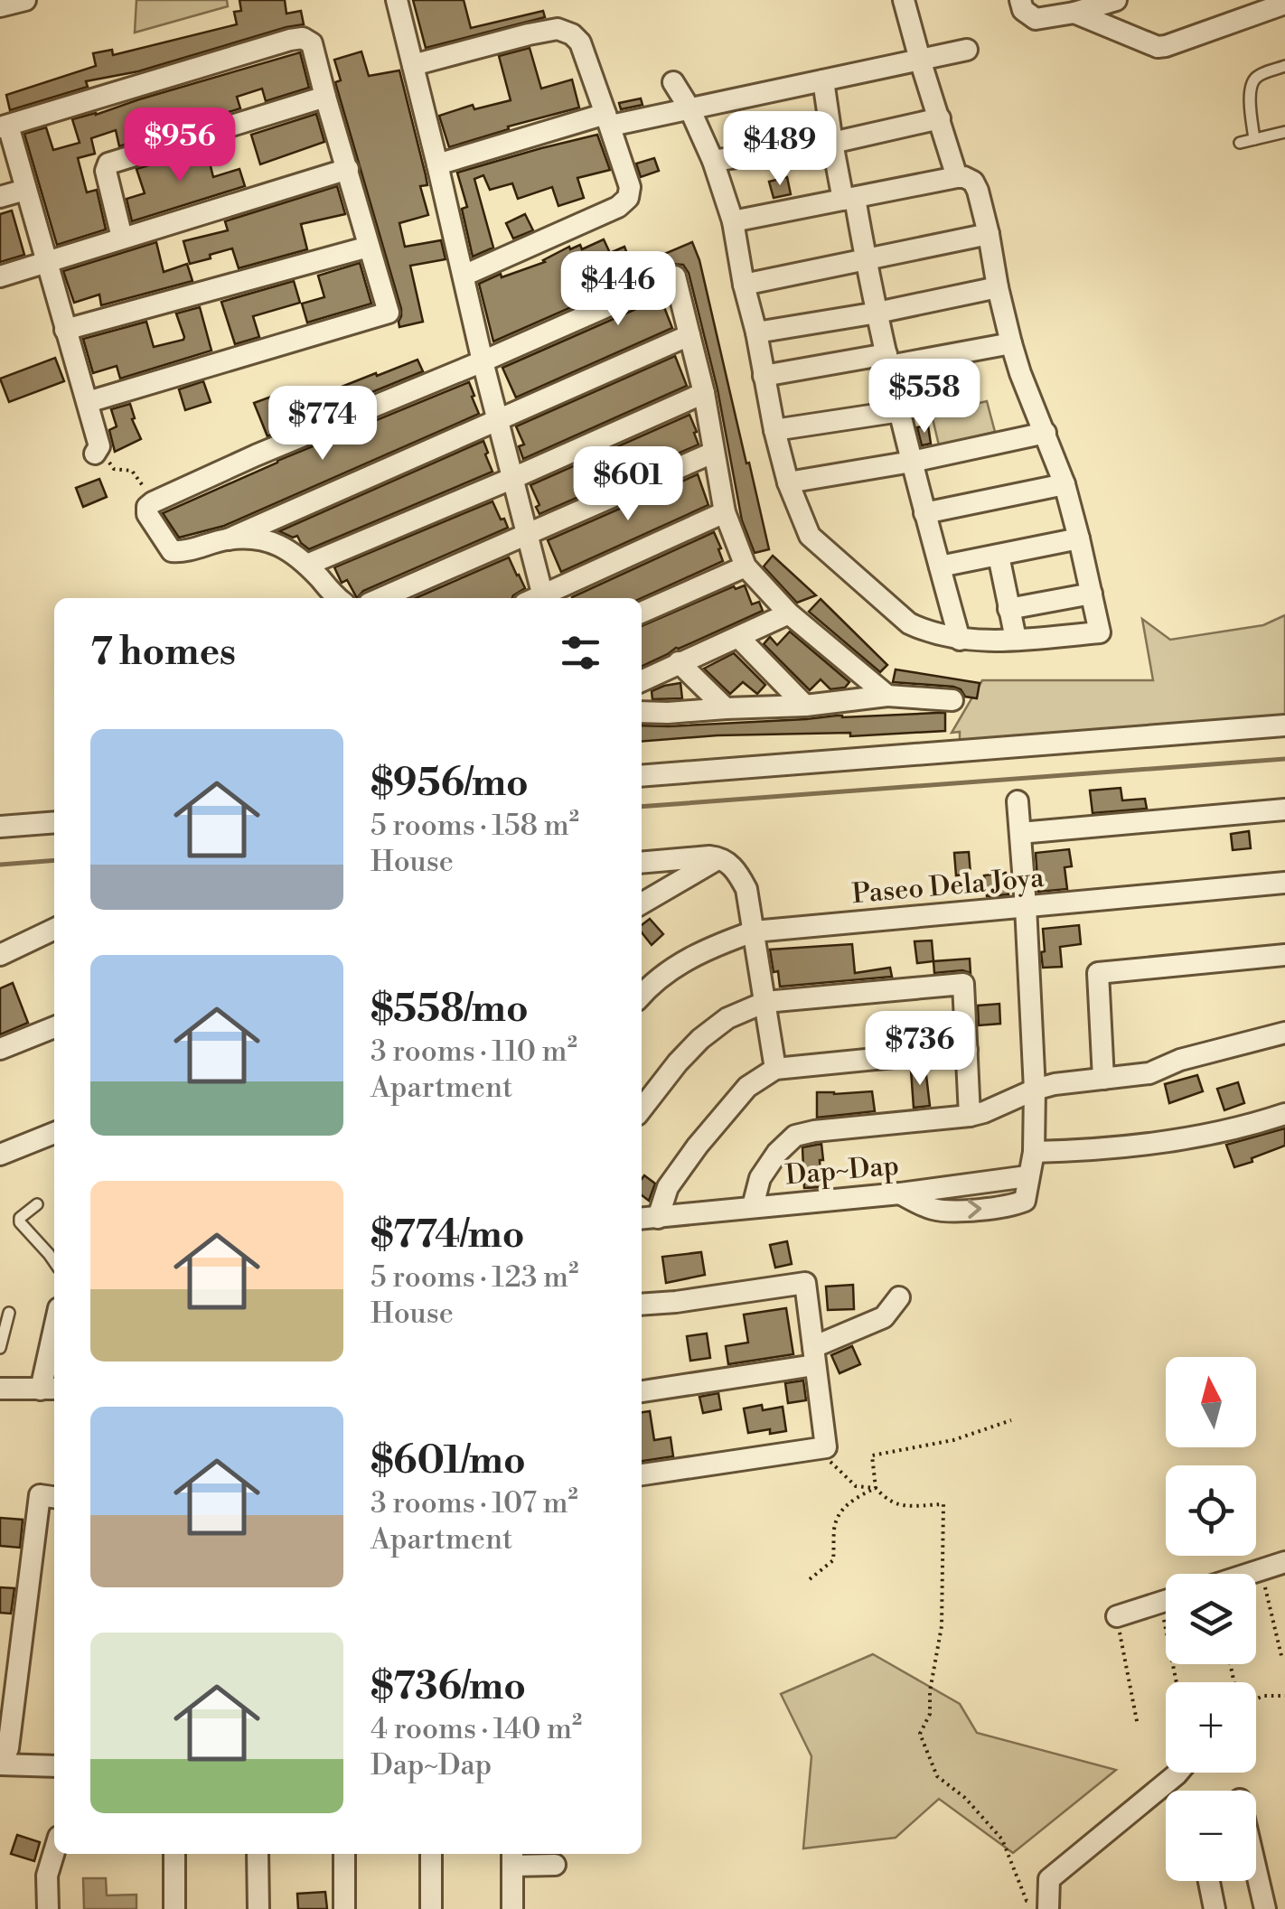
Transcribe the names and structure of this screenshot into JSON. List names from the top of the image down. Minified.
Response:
{"streets":{"street":["Paseo Dela Joya","Dap~Dap"]},"north":"top","page":{"price":["$956","$489","$446","$558","$774","$601","$736"],"heading":"7 homes","list":[{"name":"$956/mo","note":"5 rooms · 158 m² · House"},{"name":"$558/mo","note":"3 rooms · 110 m² · Apartment"},{"name":"$774/mo","note":"5 rooms · 123 m² · House"},{"name":"$601/mo","note":"3 rooms · 107 m² · Apartment"},{"name":"$736/mo","note":"4 rooms · 140 m² · Dap~Dap"}],"map_buttons":["+","−"]}}
